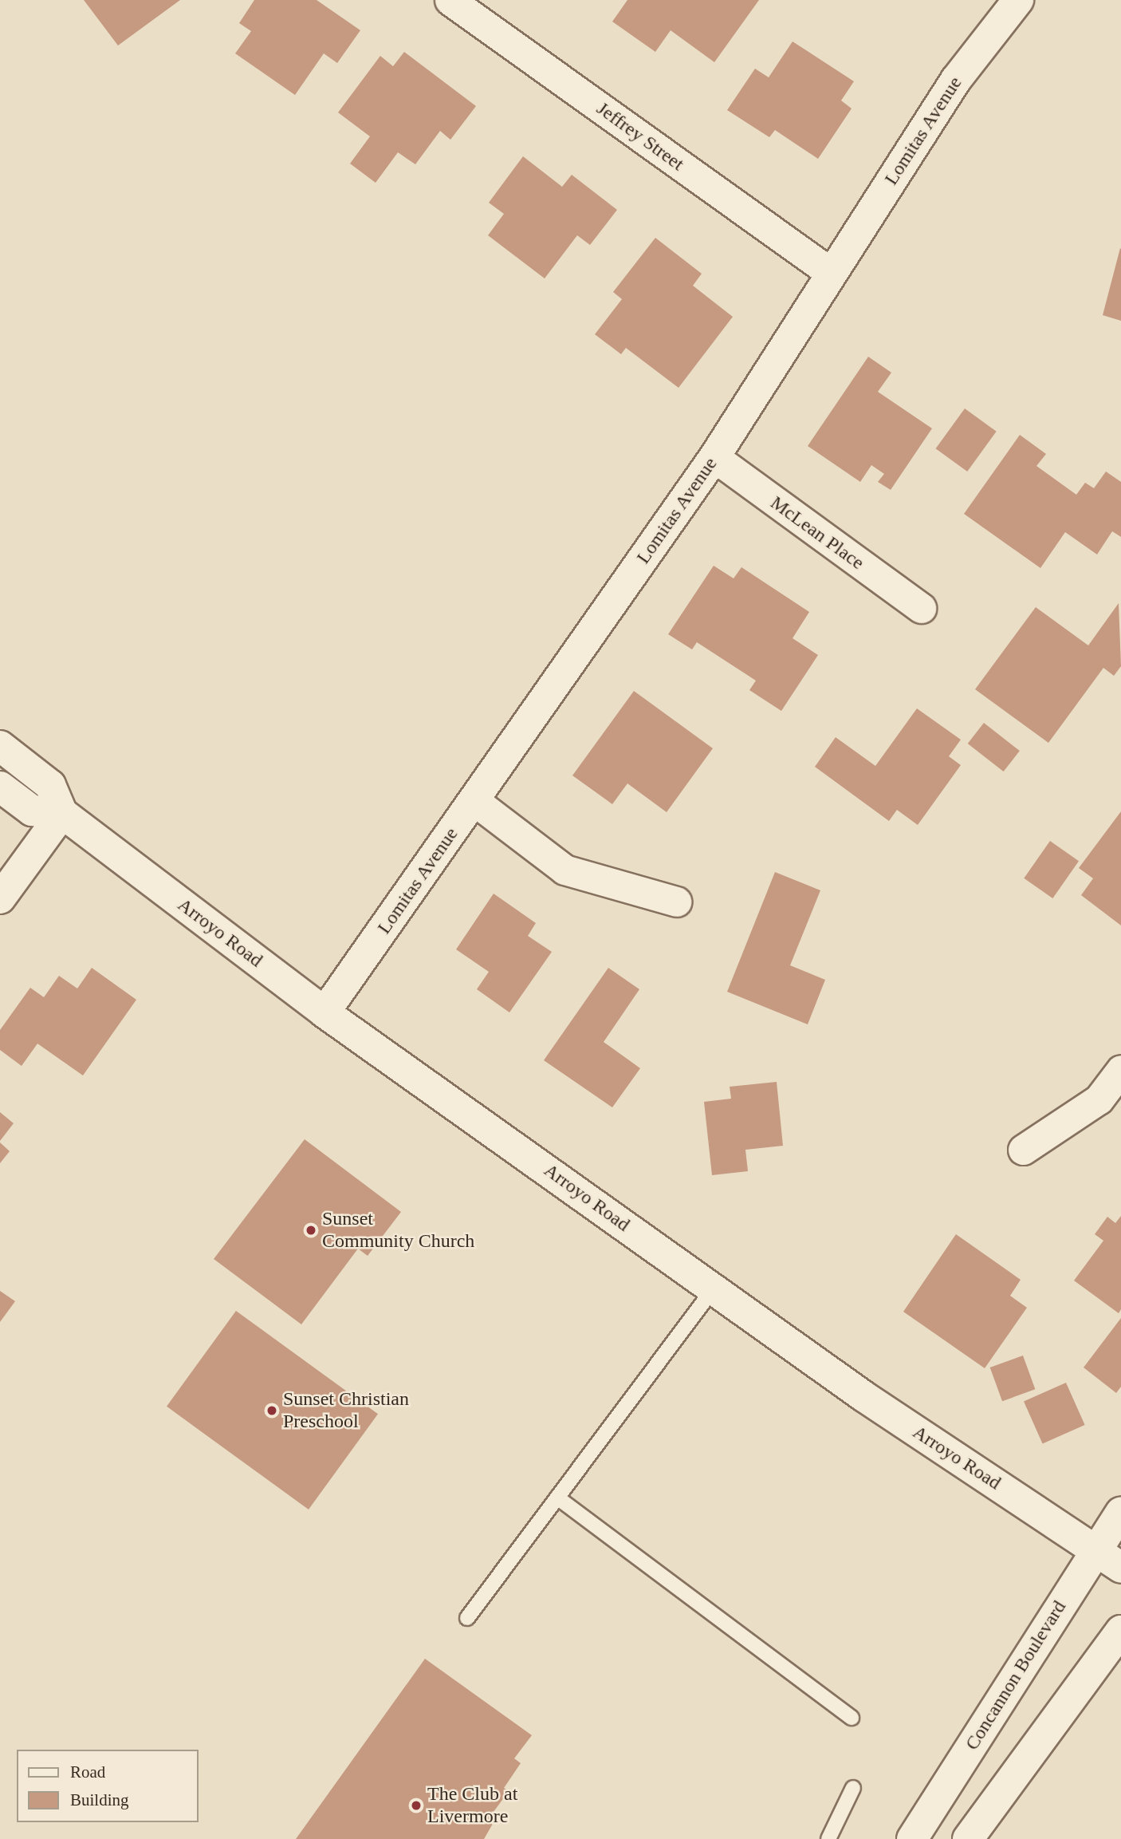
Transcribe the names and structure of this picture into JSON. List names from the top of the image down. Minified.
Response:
{"streets":{"street":["Lomitas Avenue","Jeffrey Street","McLean Place","Arroyo Road","Concannon Boulevard"]},"crossings":[["Lomitas Avenue","Jeffrey Street"],["Lomitas Avenue","McLean Place"],["Lomitas Avenue","Arroyo Road"],["Arroyo Road","Concannon Boulevard"]],"places":["Sunset Community Church","Sunset Christian Preschool","The Club at Livermore"],"legend":["Road","Building"]}
